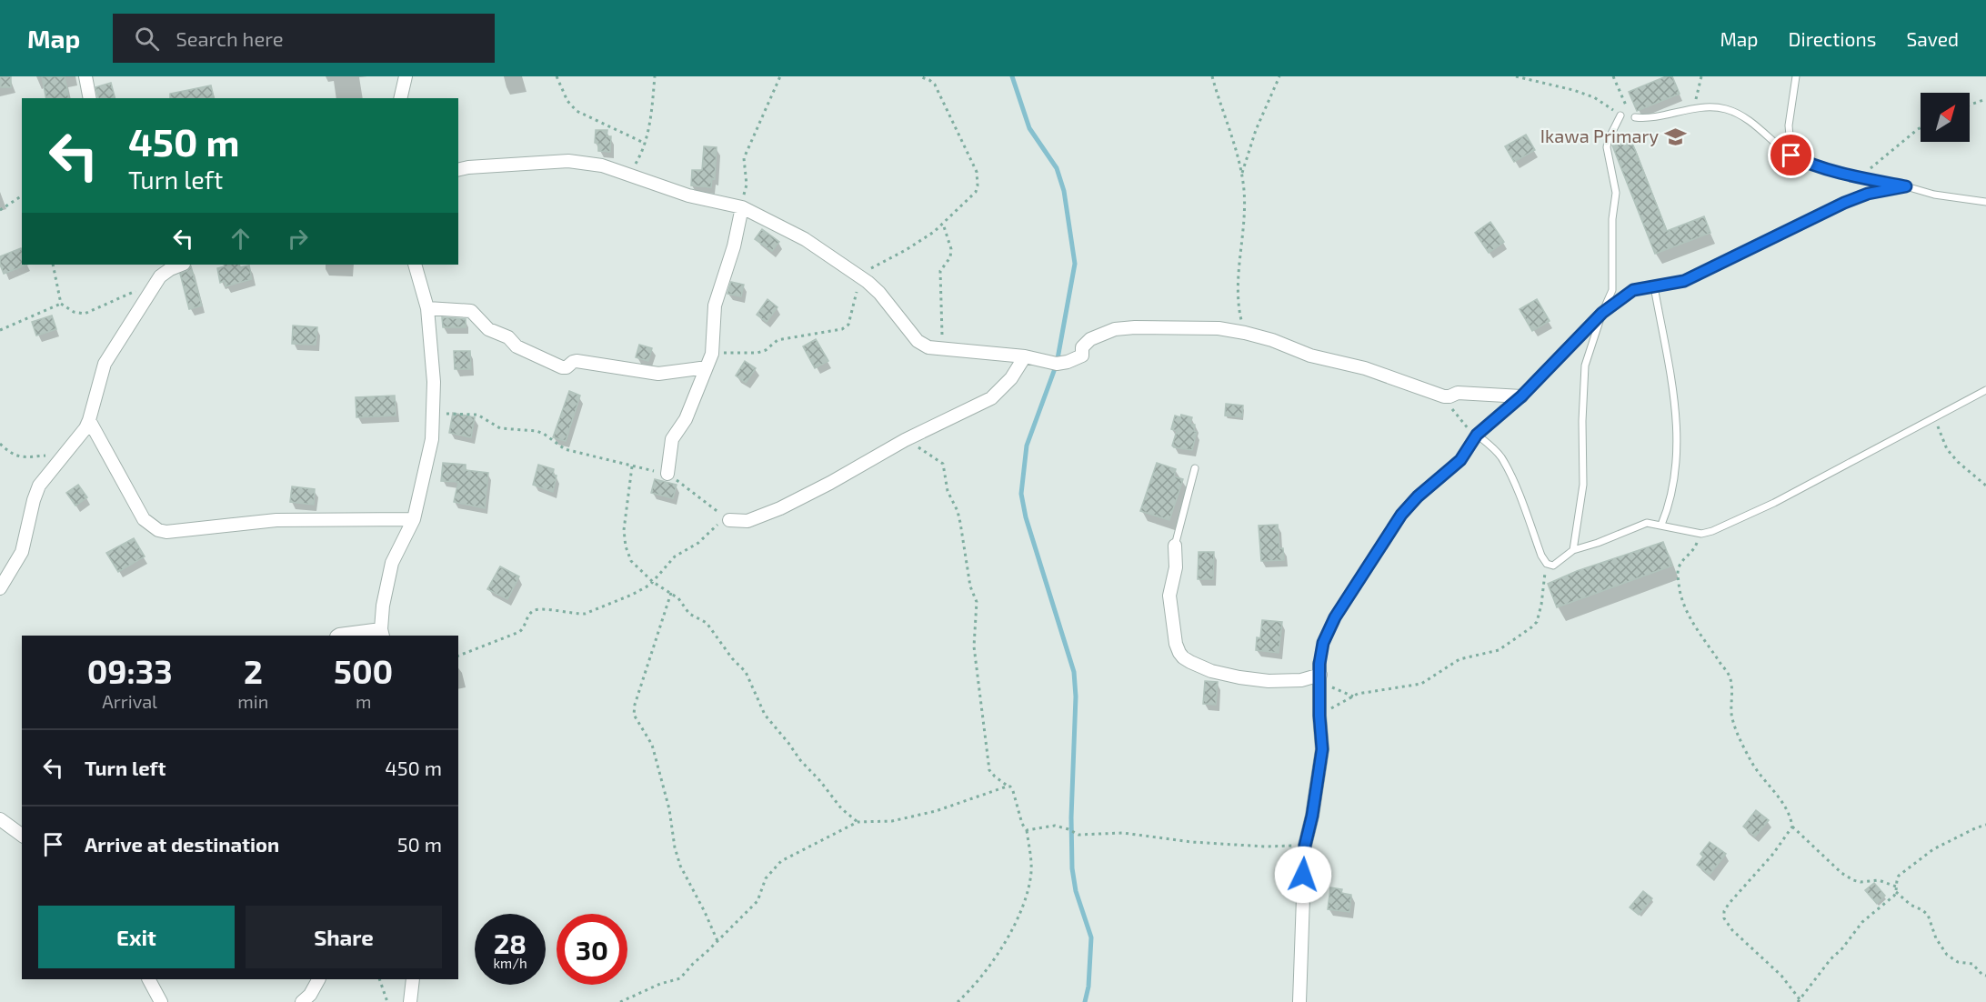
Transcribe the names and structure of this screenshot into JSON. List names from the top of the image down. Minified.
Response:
{"places":{"school or university":["Ikawa Primary"]},"north":"top right","page":{"header":"Map","search":"Search here","nav":["Map","Directions","Saved"],"turn":["450 m","Turn left"],"eta":["09:33","Arrival","2","min","500","m"],"list":[{"name":"Turn left","value":"450 m"},{"name":"Arrive at destination","value":"50 m"}],"buttons":["Exit","Share"],"speed":"28 km/h","limit":"30"}}
